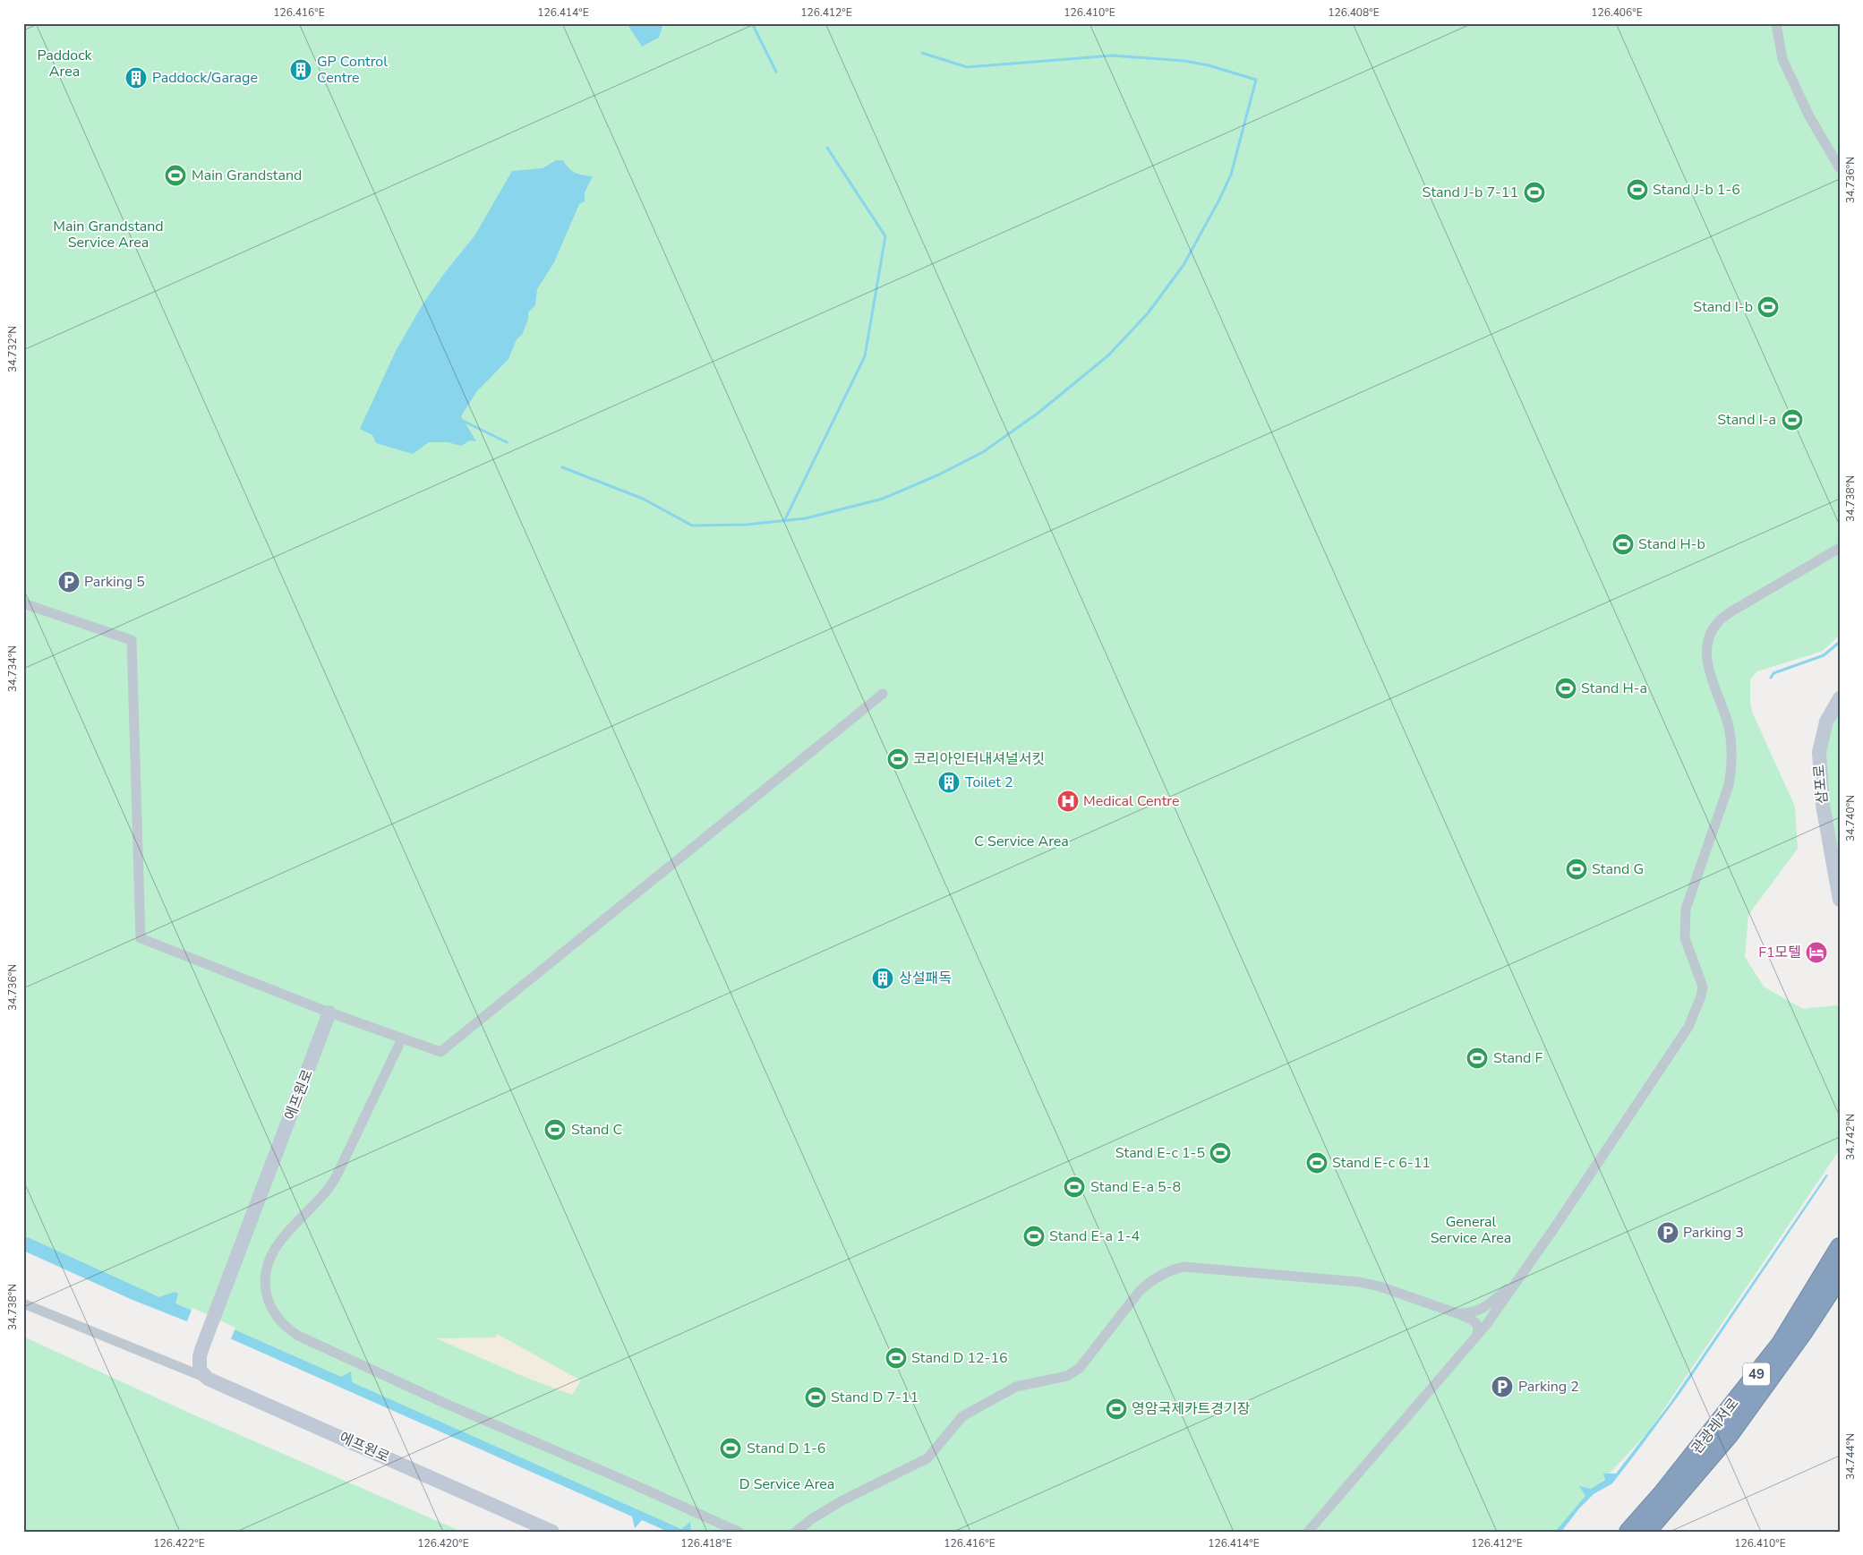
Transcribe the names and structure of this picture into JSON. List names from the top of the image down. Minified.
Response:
{"streets":{"highway":["49","관광레저로"],"street":["삼포로","에프원로"]},"parks":["Paddock Area","Main Grandstand Service Area","C Service Area","General Service Area","D Service Area"],"places":{"building":["GP Control Centre","Paddock/Garage","Toilet 2","상설패독"],"sports":["Main Grandstand","Stand J-b 1-6","Stand J-b 7-11","Stand I-b","Stand I-a","Stand H-b","Stand H-a","코리아인터내셔널서킷","Stand G","Stand F","Stand C","Stand E-c 1-5","Stand E-c 6-11","Stand E-a 5-8","Stand E-a 1-4","Stand D 12-16","Stand D 7-11","영암국제카트경기장","Stand D 1-6"],"parking":["Parking 5","Parking 3","Parking 2"],"hospital":["Medical Centre"],"hotel":["F1모텔"]},"coordinates":["126.416°E","126.414°E","126.412°E","126.410°E","126.408°E","126.406°E","34.736°N","34.732°N","34.738°N","34.734°N","34.740°N","34.742°N","34.744°N","126.422°E","126.420°E","126.418°E"]}
